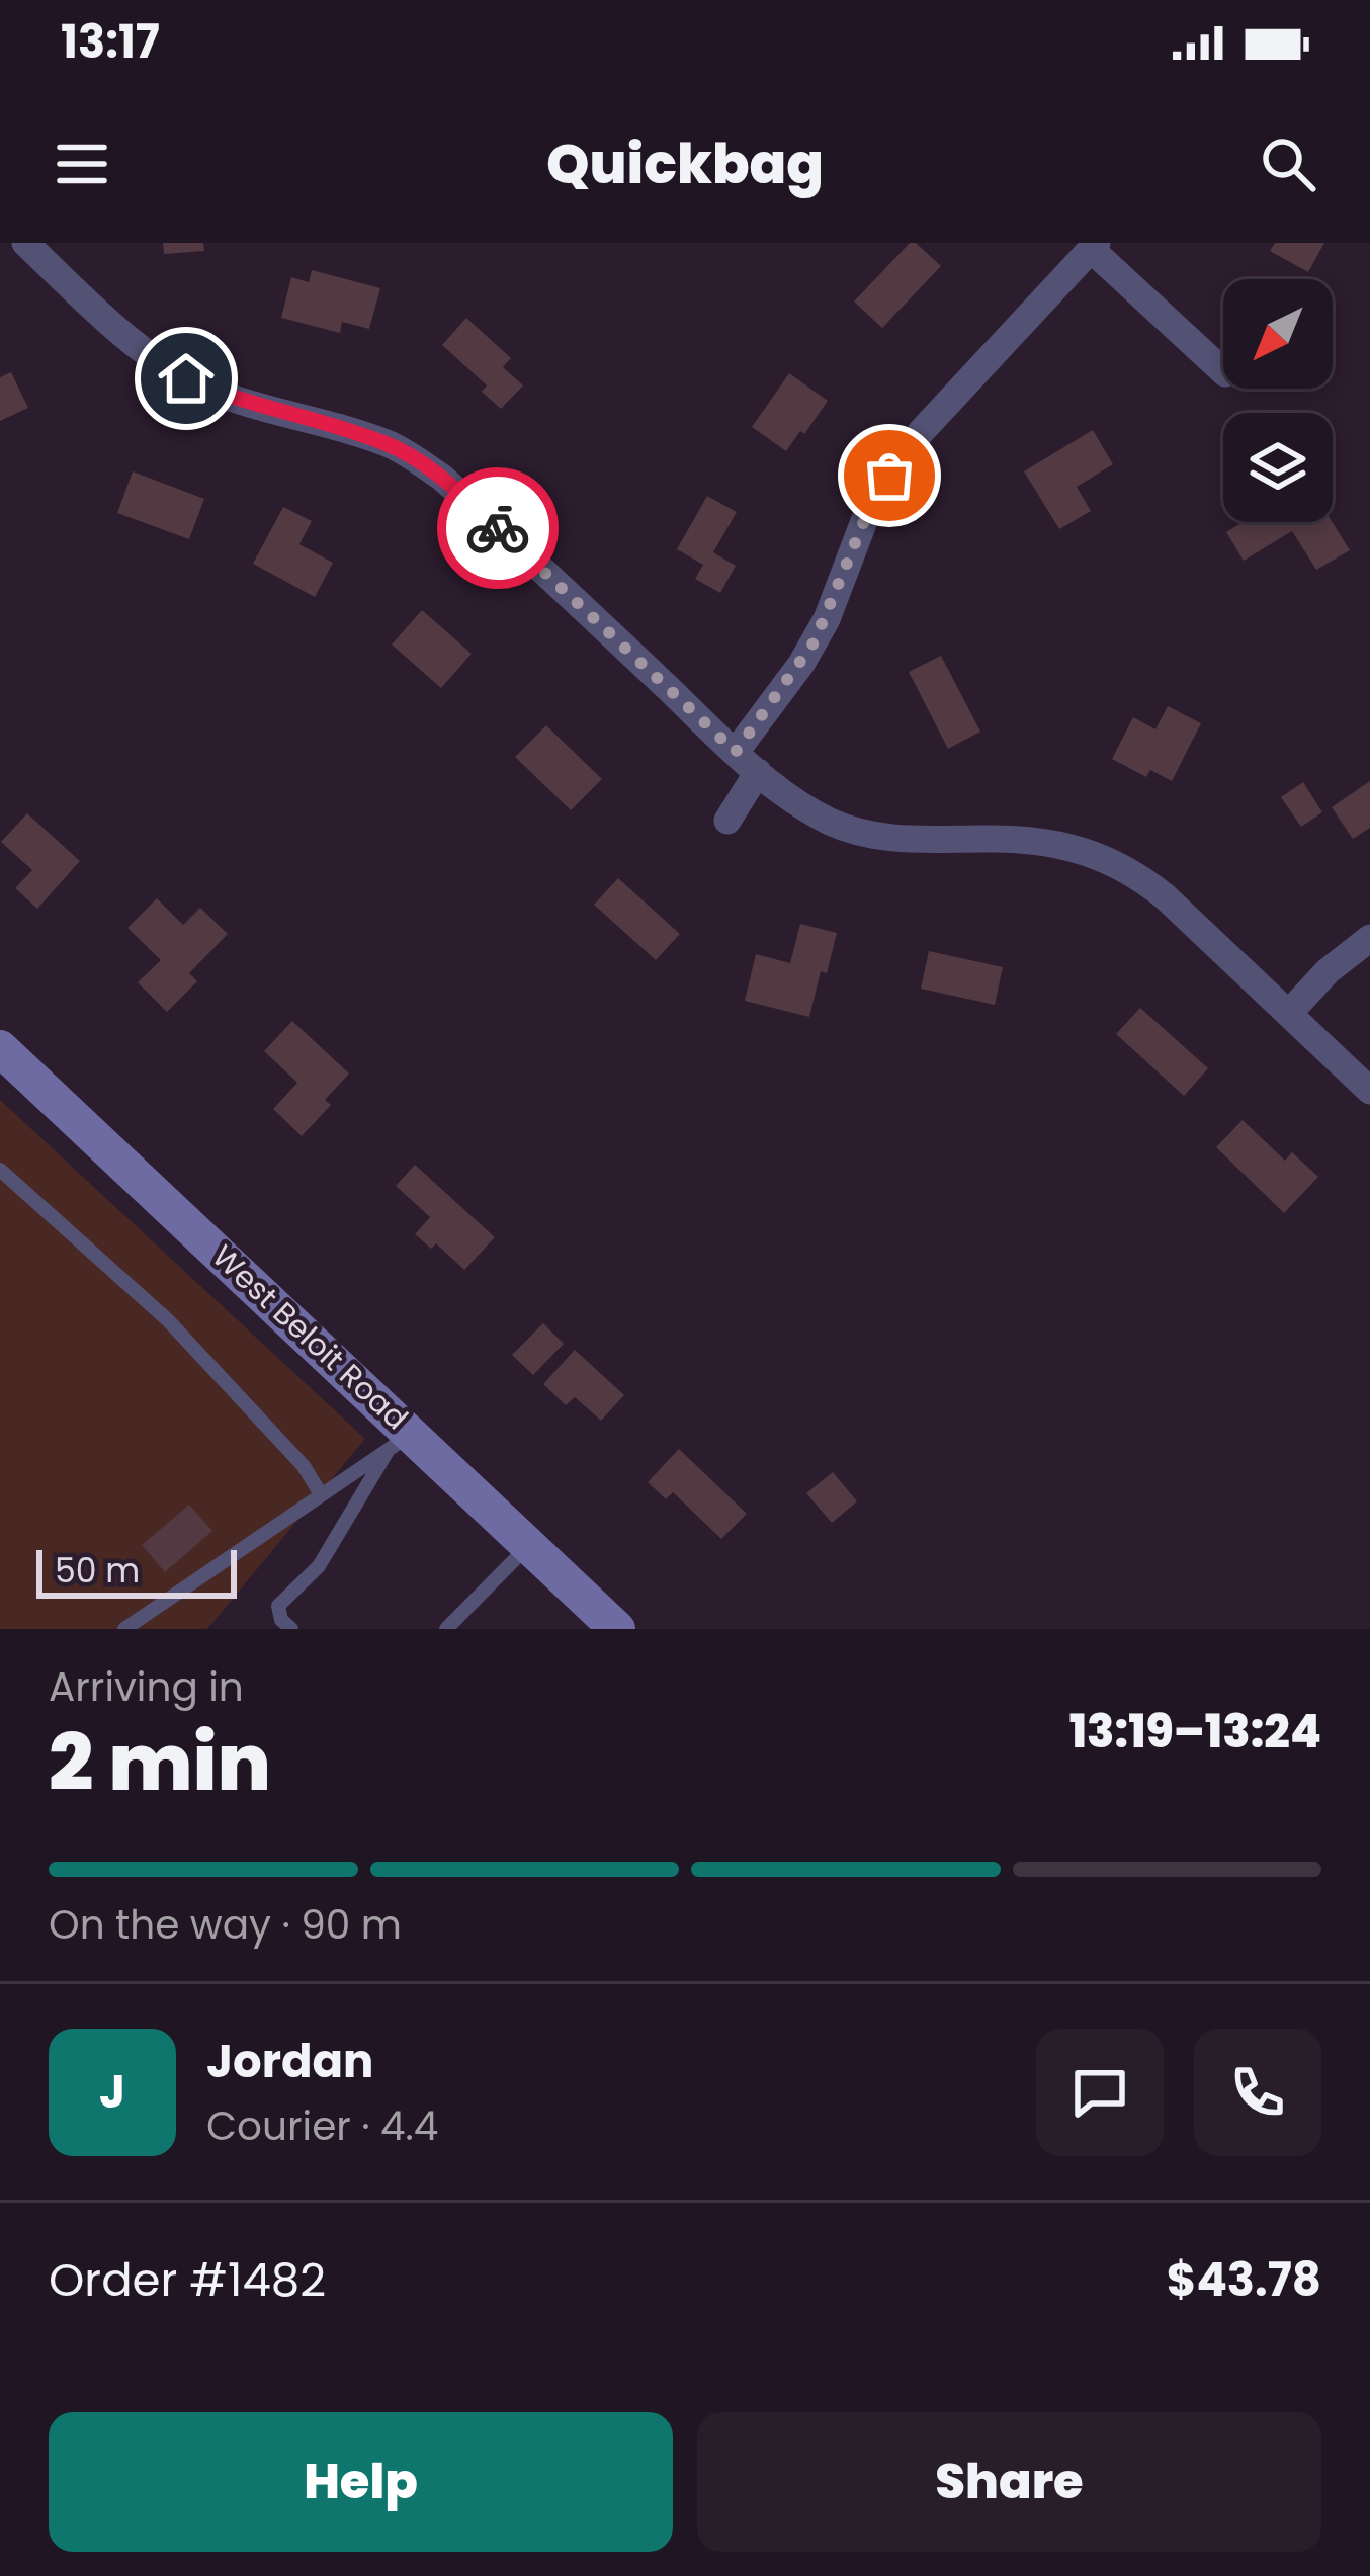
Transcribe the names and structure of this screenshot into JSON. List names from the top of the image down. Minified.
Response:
{"streets":{"main road":["West Beloit Road"]},"scale_bar":"50 m","north":"bottom left","page":{"status":"13:17","header":"Quickbag","scale":"50 m","heading":["2 min","Arriving in","13:19–13:24"],"panel":["Jordan","Courier · 4.4","Order #1482","$43.78"],"bar":"On the way · 90 m","round":"J","buttons":["Help","Share"]}}
